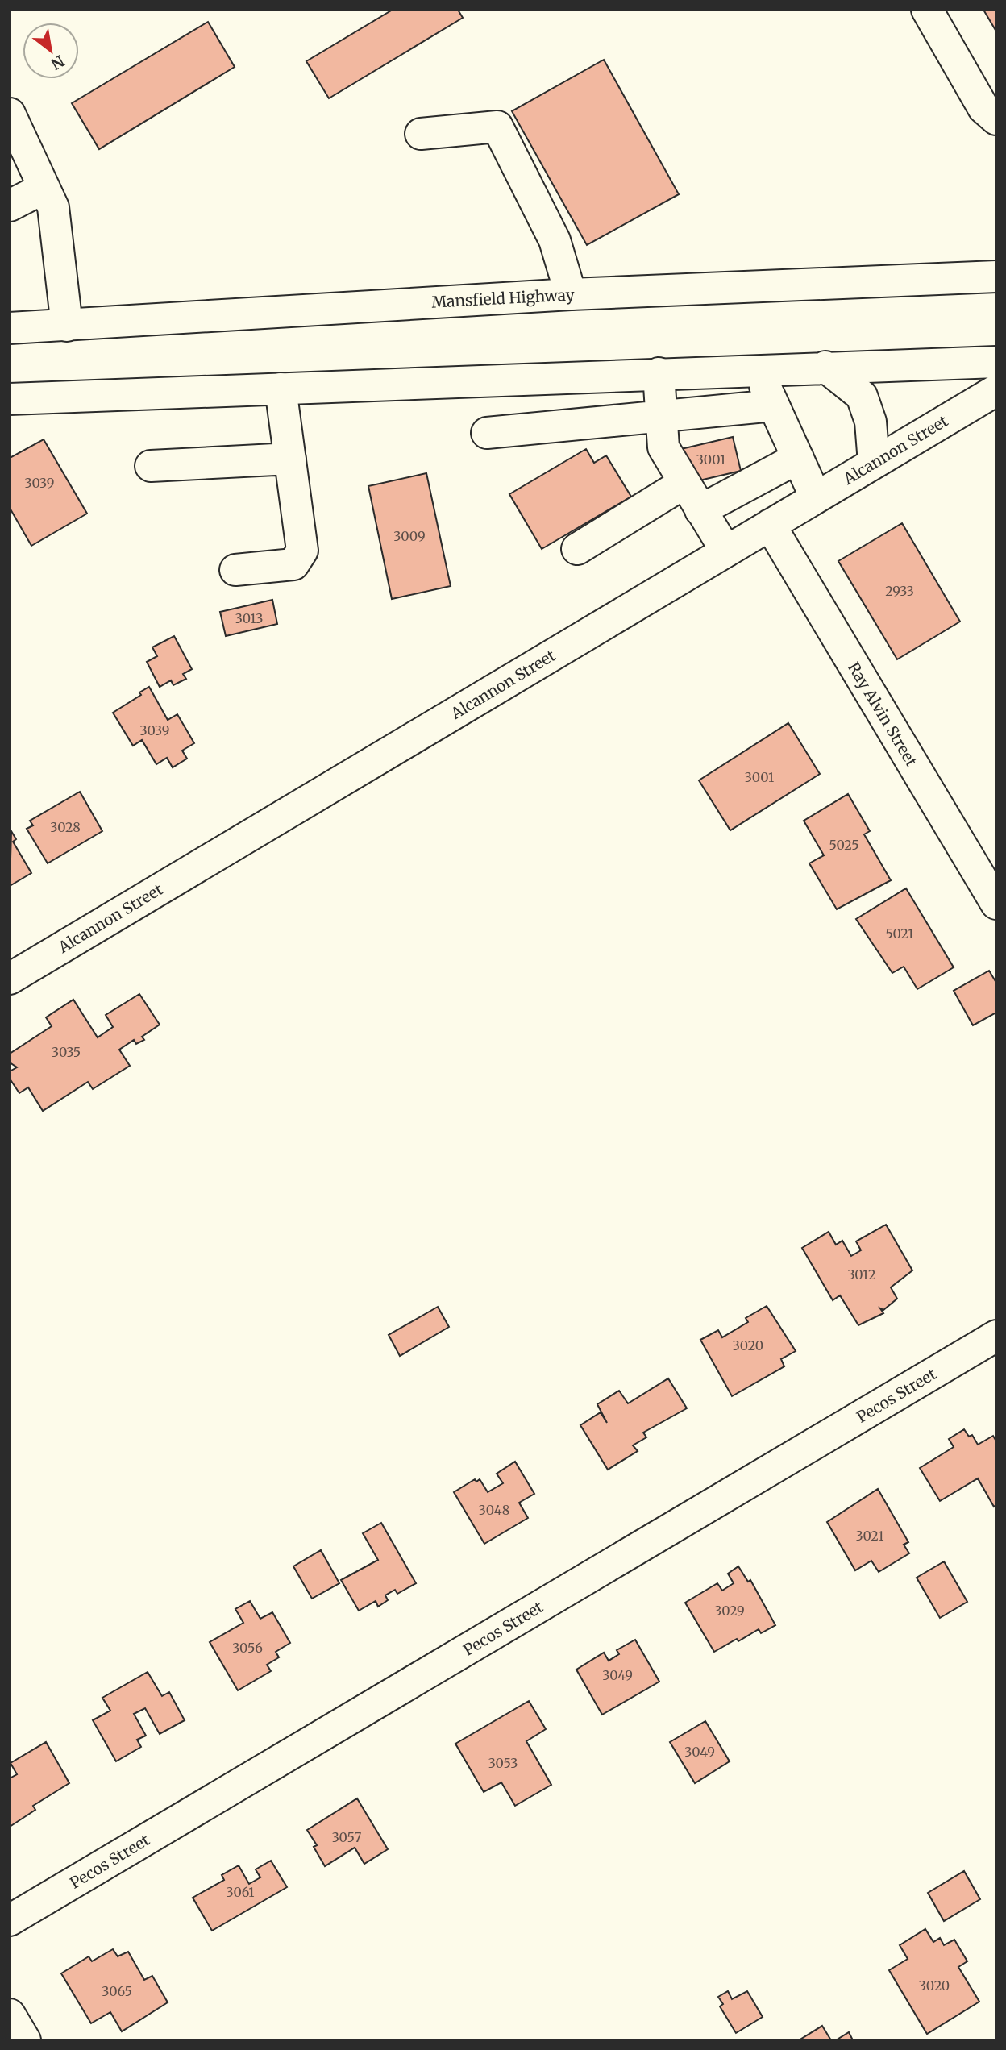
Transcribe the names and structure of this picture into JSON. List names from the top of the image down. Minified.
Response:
{"streets":{"street":["Mansfield Highway","Alcannon Street","Ray Alvin Street","Pecos Street"]},"crossings":[["Alcannon Street","Ray Alvin Street"]],"house_numbers":["3001","3039","3009","2933","3013","3039","3001","3028","5025","5021","3035","3012","3020","3048","3021","3029","3056","3049","3049","3053","3057","3061","3020","3065"],"north":"bottom right"}
